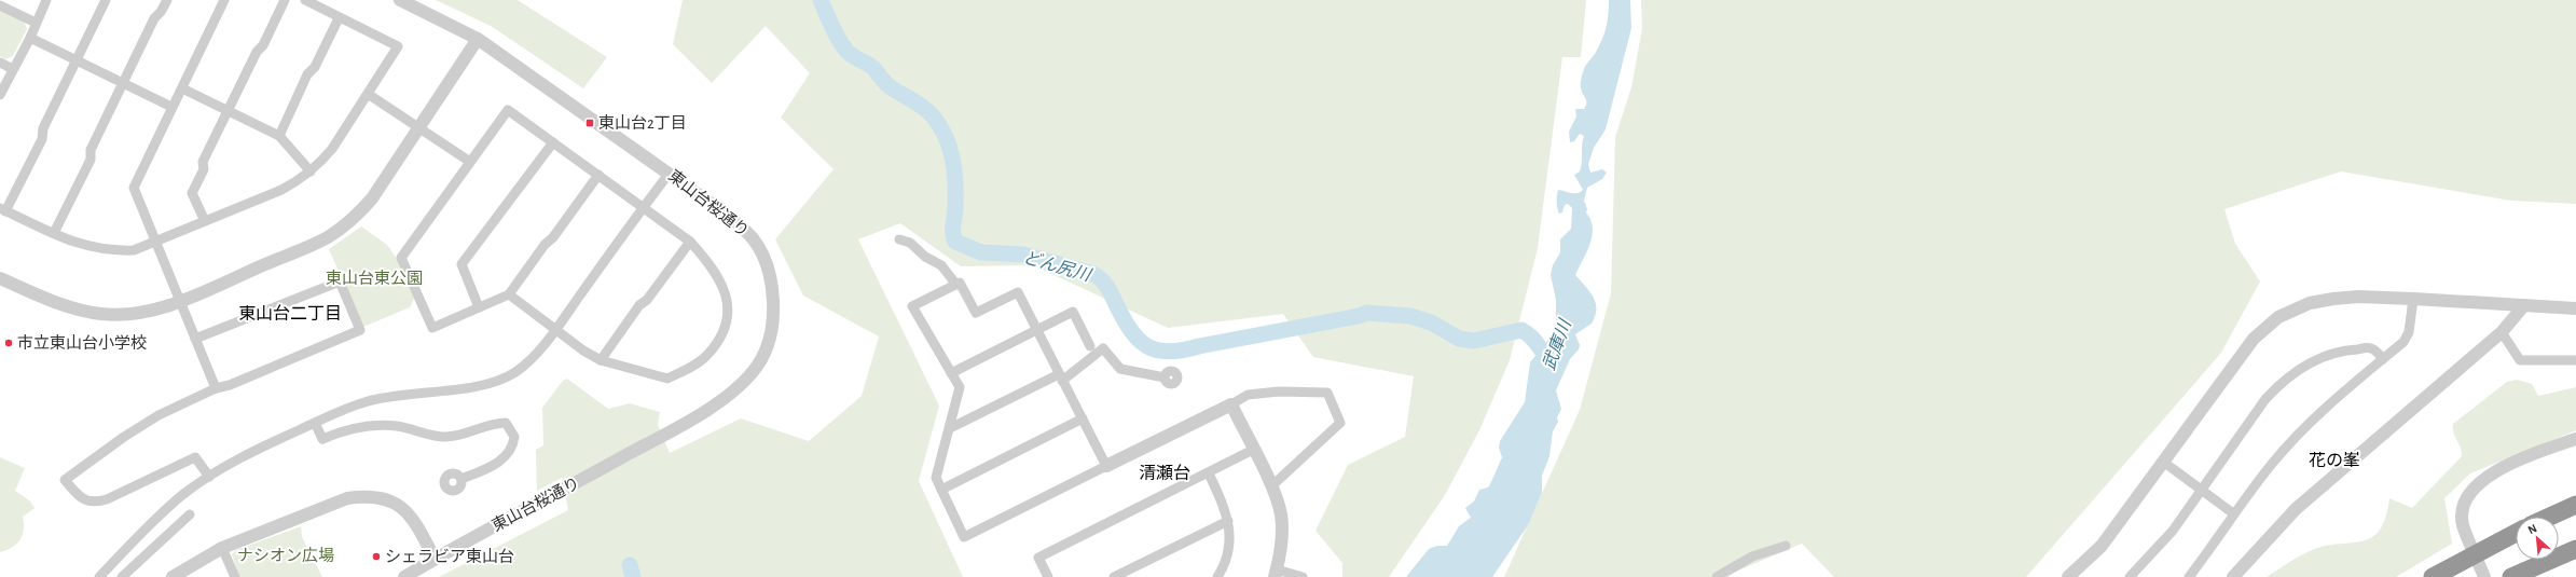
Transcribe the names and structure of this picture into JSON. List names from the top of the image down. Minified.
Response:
{"streets":{"street":["東山台桜通り"]},"districts":["東山台二丁目","花の峯","清瀬台"],"water":["どん尻川","武庫川"],"parks":["東山台東公園","ナシオン広場"],"places":{"transit":["東山台2丁目"],"other":["市立東山台小学校","シェラビア東山台"]},"north":"top left"}
